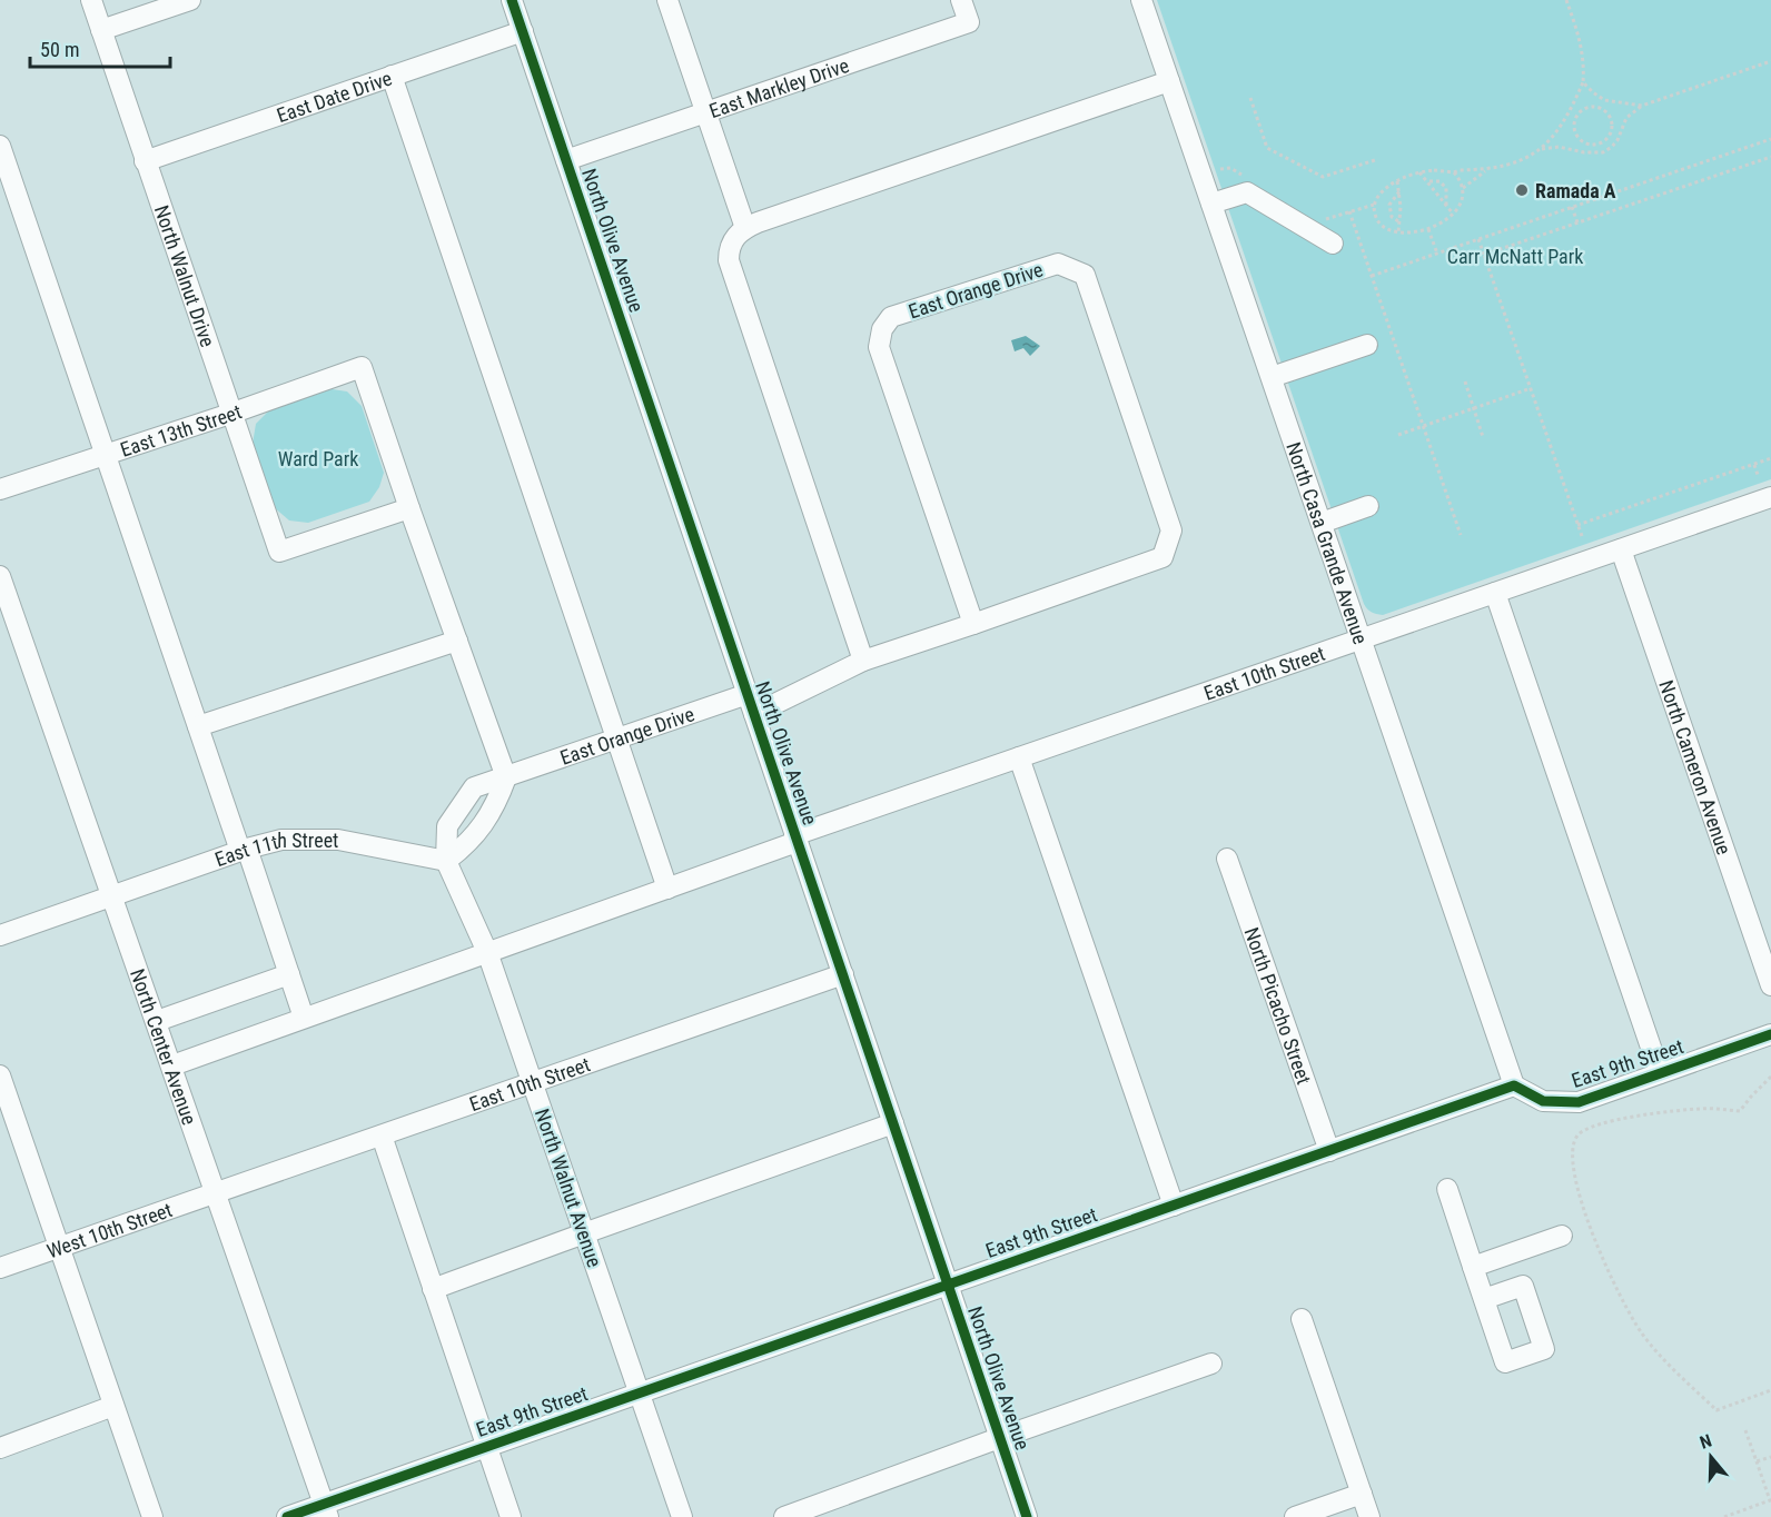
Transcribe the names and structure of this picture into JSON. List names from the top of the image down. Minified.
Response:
{"streets":{"street":["East Markley Drive","East Date Drive","North Olive Avenue","North Walnut Drive","East Orange Drive","East 13th Street","North Casa Grande Avenue","East 10th Street","North Cameron Avenue","East 11th Street","North Picacho Street","North Center Avenue","East 9th Street","North Walnut Avenue","West 10th Street"]},"crossings":[["East Markley Drive","North Olive Avenue"],["East Date Drive","North Olive Avenue"],["East Date Drive","North Walnut Drive"],["North Olive Avenue","East Orange Drive"],["North Olive Avenue","East 10th Street"],["North Olive Avenue","East 9th Street"],["North Walnut Drive","East 13th Street"],["East Orange Drive","East 11th Street"],["East Orange Drive","North Walnut Avenue"],["North Casa Grande Avenue","East 10th Street"],["North Casa Grande Avenue","East 9th Street"],["East 10th Street","North Cameron Avenue"],["East 10th Street","North Center Avenue"],["East 10th Street","North Walnut Avenue"],["East 10th Street","West 10th Street"],["East 11th Street","North Center Avenue"],["East 11th Street","North Walnut Avenue"],["North Picacho Street","East 9th Street"],["North Center Avenue","East 9th Street"],["North Center Avenue","West 10th Street"],["East 9th Street","North Walnut Avenue"]],"parks":["Carr McNatt Park","Ward Park"],"places":["Ramada A"],"scale_bar":"50 m","north":"top"}
